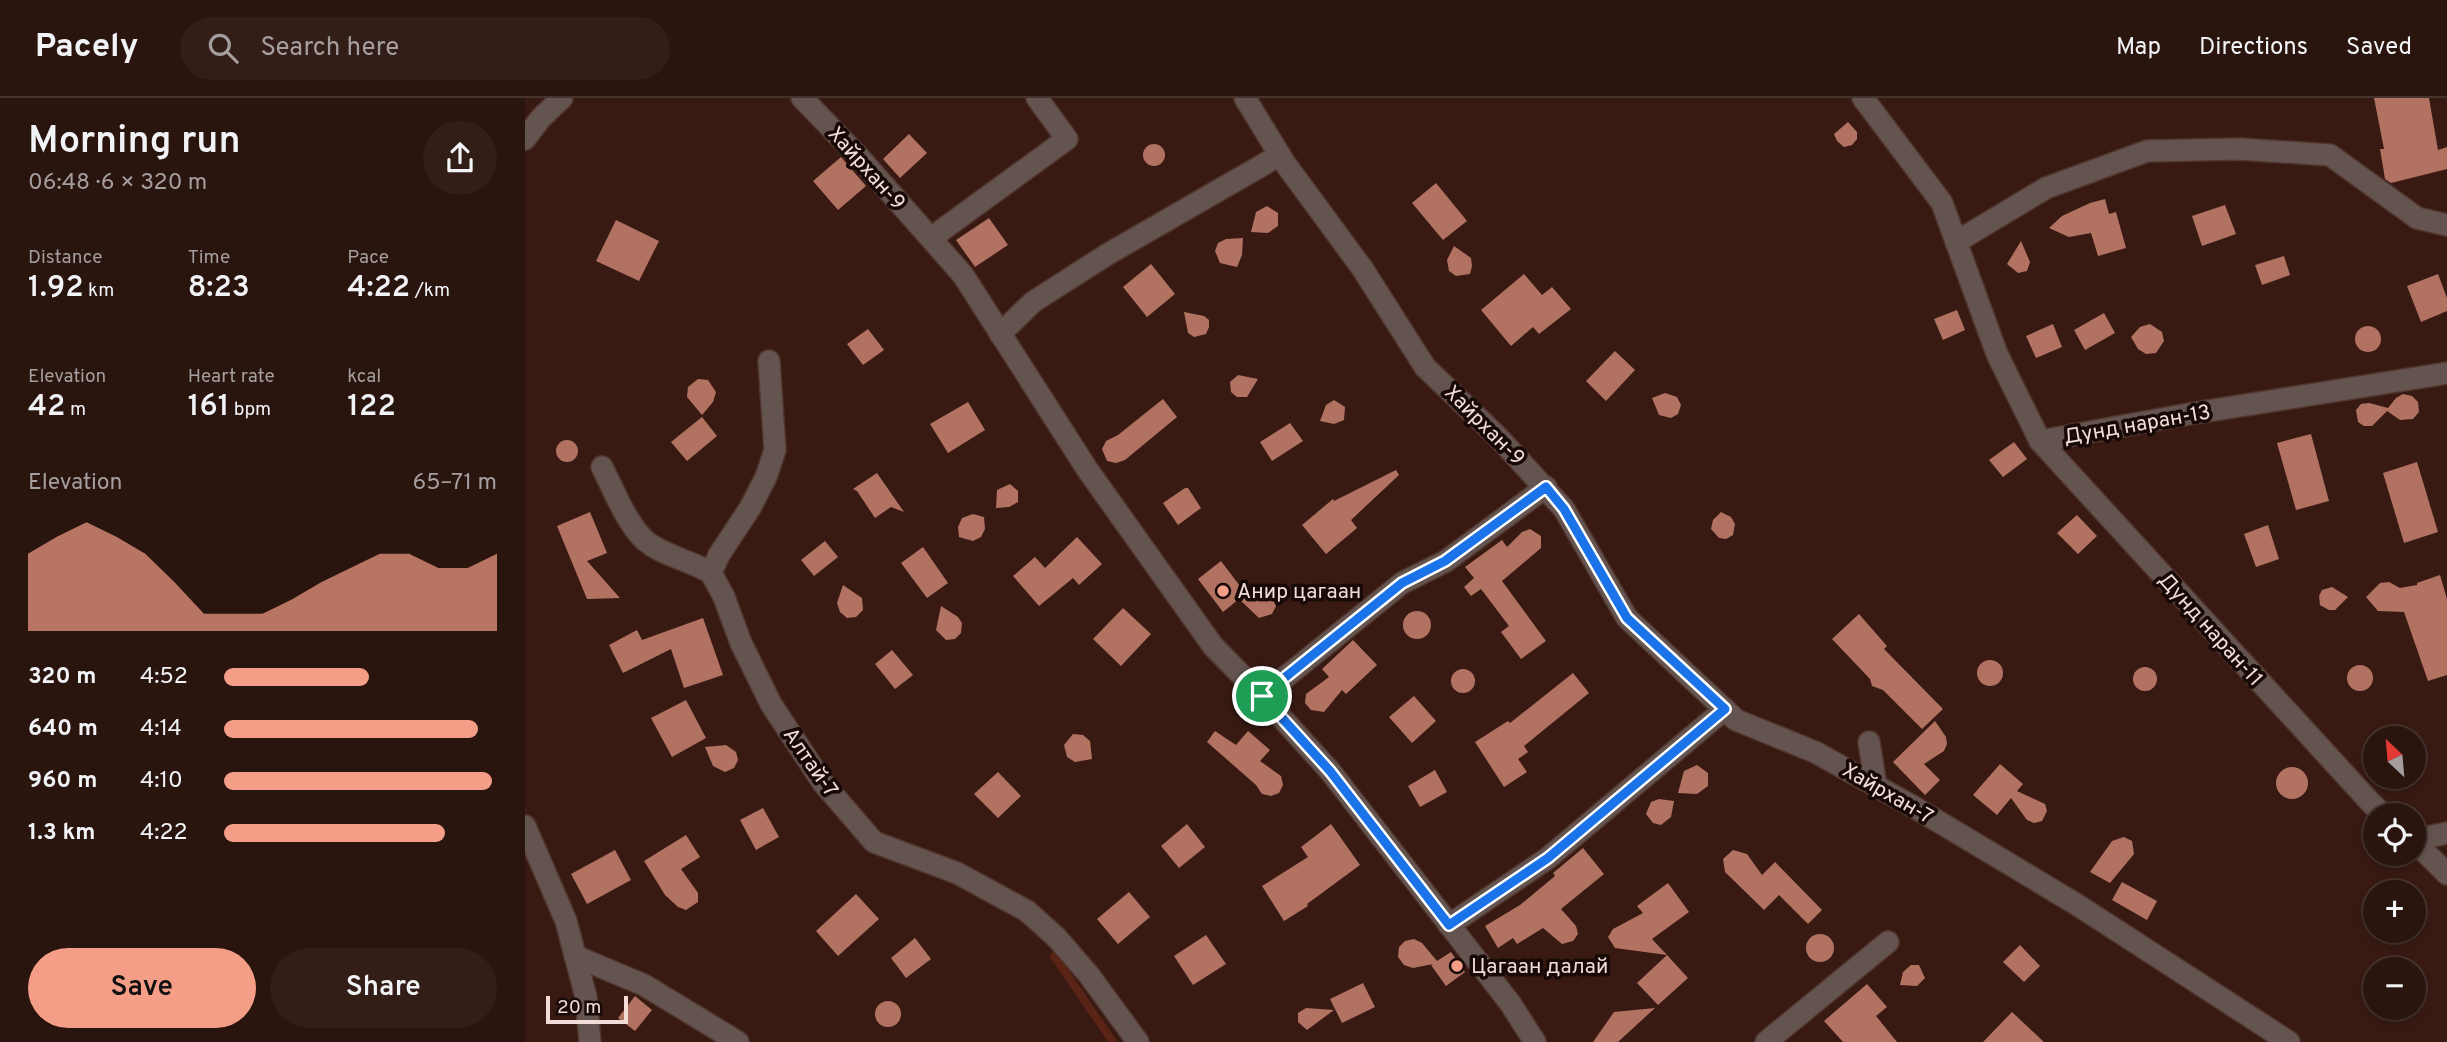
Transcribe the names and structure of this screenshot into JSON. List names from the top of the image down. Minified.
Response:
{"streets":{"street":["Хайрхан-9","Дунд наран-13","Дунд наран-11","Алтай-7","Хайрхан-7"]},"crossings":[["Хайрхан-9","Хайрхан-7"],["Дунд наран-13","Дунд наран-11"]],"places":["Анир цагаан","Цагаан далай"],"scale_bar":"20 m","north":"top left","page":{"header":"Pacely","search":"Search here","nav":["Map","Directions","Saved"],"heading":["Morning run","06:48 · 6 × 320 m"],"stats":[["Distance","1.92 km"],["Time","8:23"],["Pace","4:22 /km"],["Elevation","42 m"],["Heart rate","161 bpm"],["kcal","122"]],"chart":["Elevation","65–71 m"],"list":[{"name":"320 m","note":"4:52"},{"name":"640 m","note":"4:14"},{"name":"960 m","note":"4:10"},{"name":"1.3 km","note":"4:22"}],"map_buttons":["+","−"],"buttons":["Save","Share"],"scale":"20 m"}}
